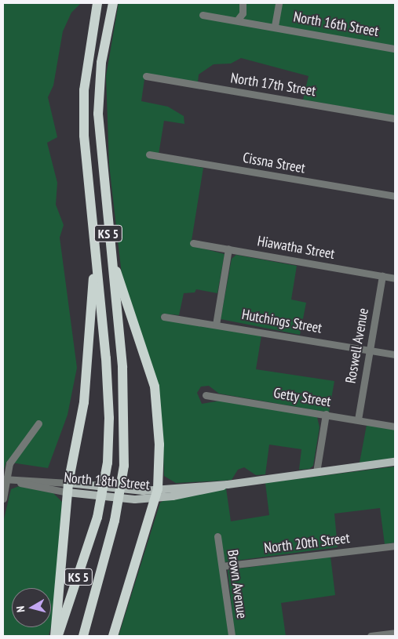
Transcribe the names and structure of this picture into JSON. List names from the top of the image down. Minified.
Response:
{"streets":{"highway":["KS 5"],"main road":["North 18th Street"],"street":["North 16th Street","North 17th Street","Cissna Street","Hiawatha Street","Hutchings Street","Roswell Avenue","Getty Street","North 20th Street","Brown Avenue"]},"crossings":[["Hiawatha Street","Roswell Avenue"],["Hutchings Street","Roswell Avenue"],["Roswell Avenue","Getty Street"],["North 20th Street","Brown Avenue"]],"north":"left"}
